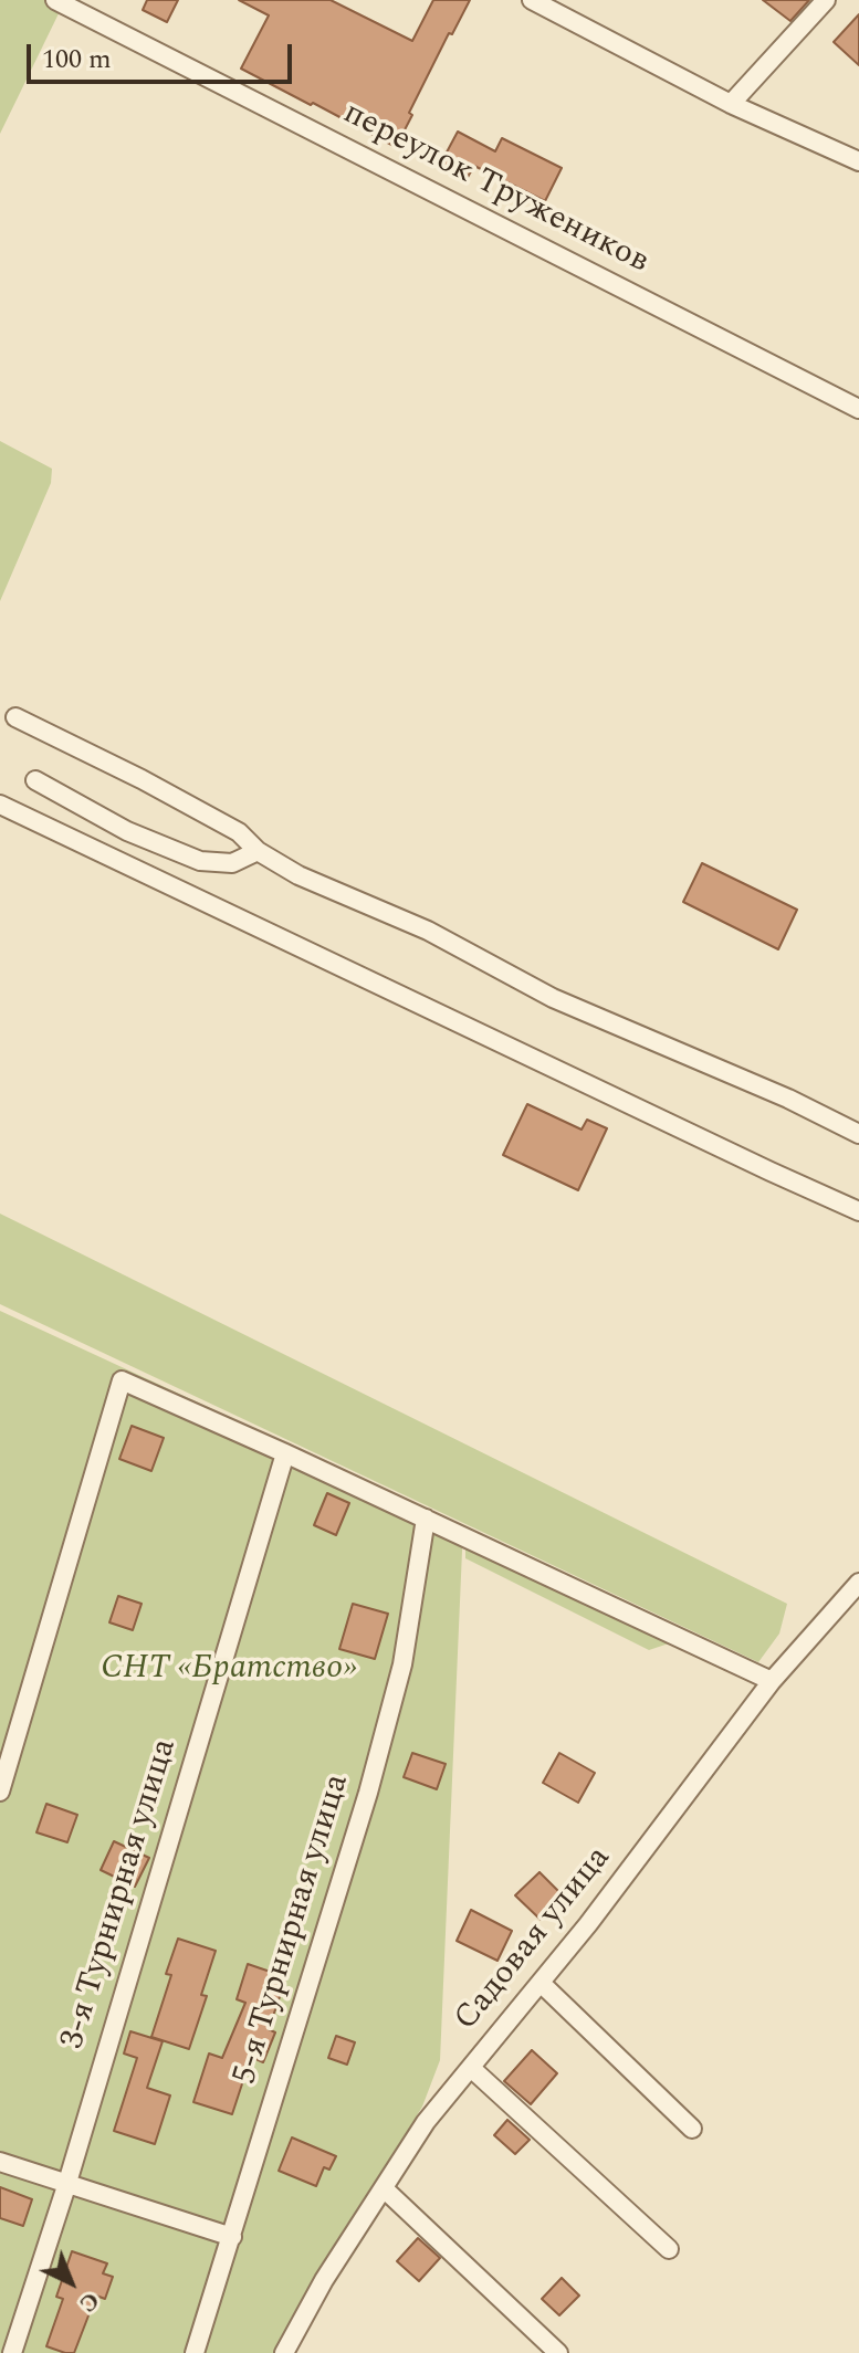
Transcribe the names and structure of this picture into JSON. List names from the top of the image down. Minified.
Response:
{"streets":{"street":["переулок Тружеников","3-я Турнирная улица","5-я Турнирная улица","Садовая улица"]},"parks":["СНТ «Братство»"],"scale_bar":"100 m","north":"bottom right"}
